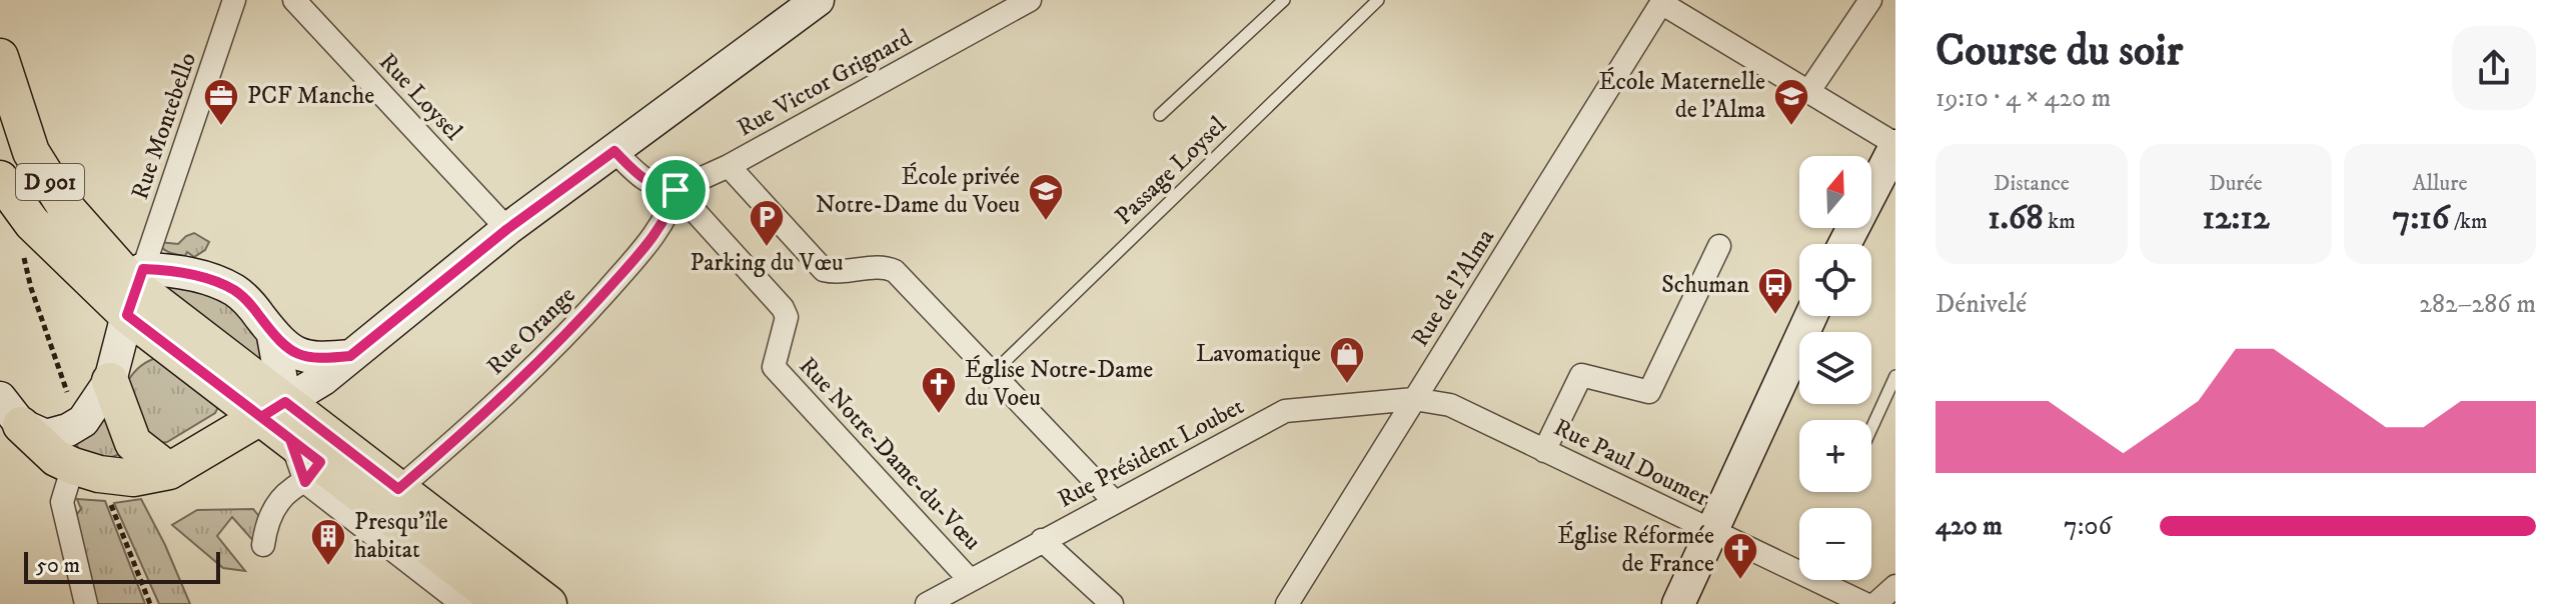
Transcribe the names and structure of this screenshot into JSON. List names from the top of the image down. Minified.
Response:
{"streets":{"main road":["D 901"],"street":["Rue Victor Grignard","Rue Loysel","Rue Montebello","Rue de l'Alma","Rue Orange","Rue Président Loubet","Rue Notre-Dame-du-Vœu","Rue Paul Doumer"],"lane":["Passage Loysel"]},"crossings":[["Rue Montebello","D 901"],["D 901","Rue Orange"],["Rue de l'Alma","Rue Président Loubet"],["Rue de l'Alma","Rue Paul Doumer"],["Rue Orange","Rue Notre-Dame-du-Vœu"],["Rue Président Loubet","Rue Notre-Dame-du-Vœu"],["Rue Président Loubet","Rue Paul Doumer"]],"places":{"office":["PCF Manche"],"school or university":["École Maternelle de l'Alma","École privée Notre-Dame du Voeu"],"parking":["Parking du Vœu"],"bus stop":["Schuman"],"shop":["Lavomatique"],"church":["Église Notre-Dame du Voeu","Église Réformée de France"],"building":["Presqu'île habitat"]},"scale_bar":"50 m","north":"top","page":{"heading":["Course du soir","19:10 · 4 × 420 m"],"stats":[["Distance","1.68 km"],["Durée","12:12"],["Allure","7:16 /km"]],"map_buttons":["+","−"],"chart":["Dénivelé","282–286 m"],"list":[{"name":"420 m","note":"7:06"}],"scale":"50 m"}}
